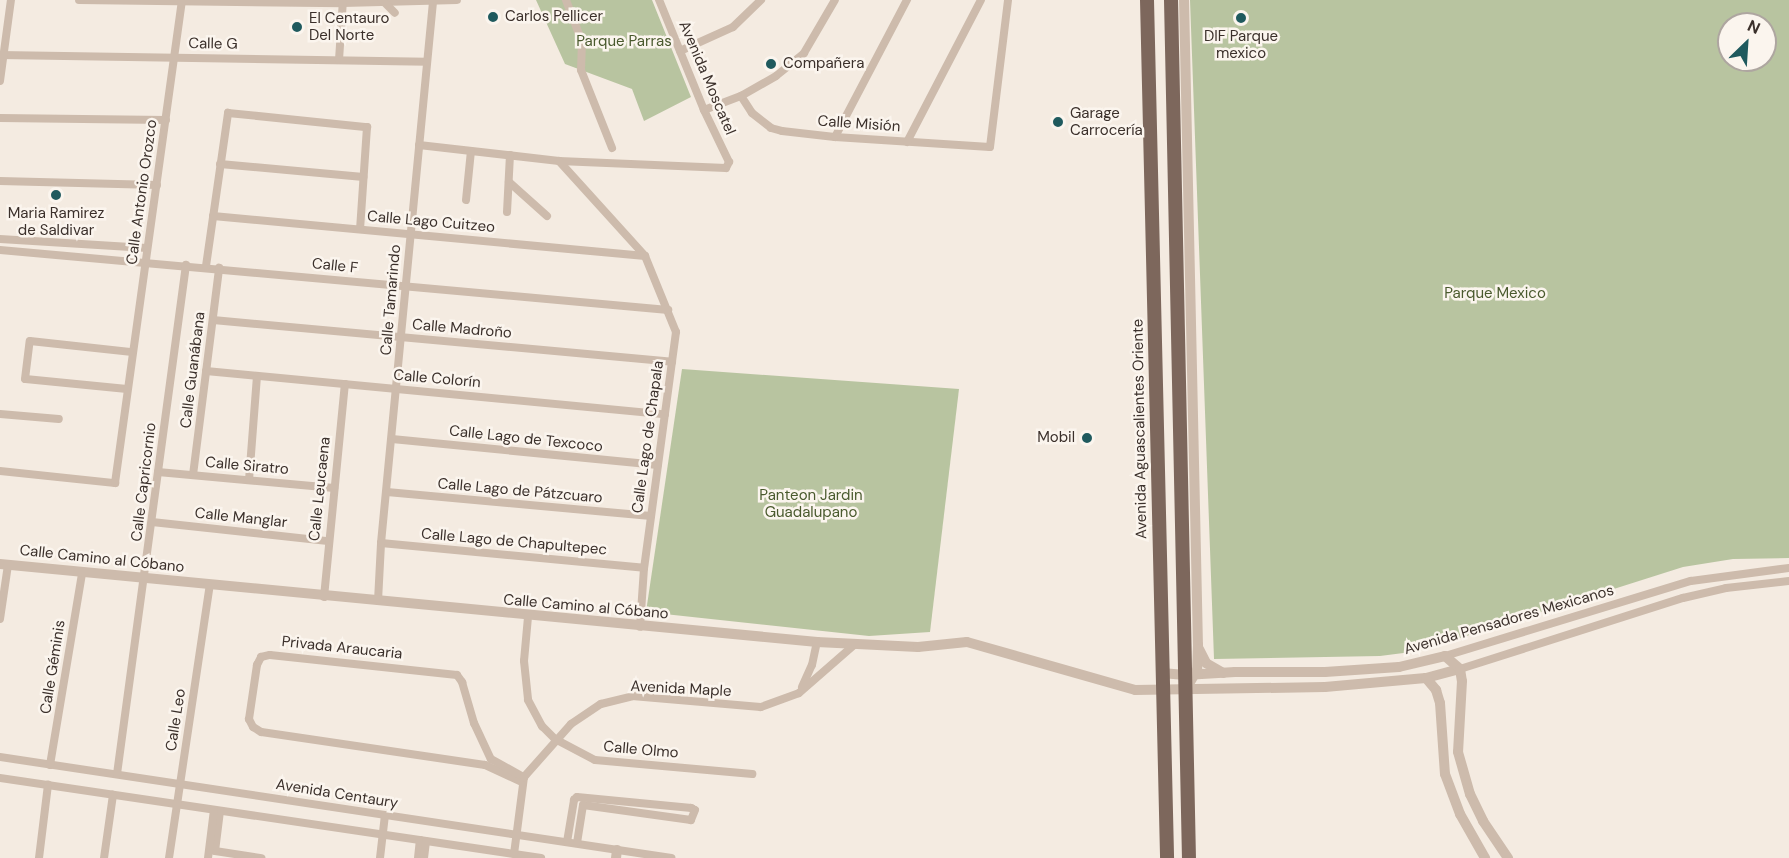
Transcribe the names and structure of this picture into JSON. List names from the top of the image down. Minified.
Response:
{"streets":{"main road":["Avenida Aguascalientes Oriente"],"street":["Calle G","Avenida Moscatel","Calle Misión","Calle Antonio Orozco","Calle Lago Cuitzeo","Calle F","Calle Tamarindo","Calle Madroño","Calle Guanábana","Calle Colorín","Calle Lago de Chapala","Calle Lago de Texcoco","Calle Siratro","Calle Capricornio","Calle Leucaena","Calle Lago de Pátzcuaro","Calle Manglar","Calle Lago de Chapultepec","Calle Camino al Cóbano","Avenida Pensadores Mexicanos","Privada Araucaria","Calle Géminis","Avenida Maple","Calle Leo","Calle Olmo","Avenida Centaury"]},"crossings":[["Calle G","Calle Antonio Orozco"],["Calle G","Calle Tamarindo"],["Avenida Moscatel","Calle Lago de Chapala"],["Calle Antonio Orozco","Calle F"],["Calle Lago Cuitzeo","Calle Tamarindo"],["Calle Lago Cuitzeo","Calle Lago de Chapala"],["Calle F","Calle Tamarindo"],["Calle F","Calle Guanábana"],["Calle F","Calle Lago de Chapala"],["Calle F","Calle Capricornio"],["Calle Tamarindo","Calle Madroño"],["Calle Tamarindo","Calle Colorín"],["Calle Tamarindo","Calle Lago de Texcoco"],["Calle Tamarindo","Calle Lago de Pátzcuaro"],["Calle Tamarindo","Calle Lago de Chapultepec"],["Calle Tamarindo","Calle Camino al Cóbano"],["Calle Madroño","Calle Guanábana"],["Calle Madroño","Calle Lago de Chapala"],["Calle Guanábana","Calle Colorín"],["Calle Guanábana","Calle Siratro"],["Calle Colorín","Calle Lago de Chapala"],["Calle Colorín","Calle Leucaena"],["Avenida Aguascalientes Oriente","Calle Camino al Cóbano"],["Avenida Aguascalientes Oriente","Avenida Pensadores Mexicanos"],["Calle Lago de Chapala","Calle Lago de Texcoco"],["Calle Lago de Chapala","Calle Lago de Pátzcuaro"],["Calle Lago de Chapala","Calle Lago de Chapultepec"],["Calle Lago de Chapala","Calle Camino al Cóbano"],["Calle Siratro","Calle Capricornio"],["Calle Siratro","Calle Leucaena"],["Calle Capricornio","Calle Manglar"],["Calle Capricornio","Calle Camino al Cóbano"],["Calle Capricornio","Avenida Centaury"],["Calle Leucaena","Calle Manglar"],["Calle Leucaena","Calle Camino al Cóbano"],["Calle Camino al Cóbano","Avenida Pensadores Mexicanos"],["Calle Camino al Cóbano","Calle Géminis"],["Calle Camino al Cóbano","Avenida Maple"],["Calle Camino al Cóbano","Calle Leo"],["Calle Camino al Cóbano","Calle Olmo"],["Privada Araucaria","Avenida Maple"],["Calle Géminis","Avenida Centaury"],["Avenida Maple","Calle Olmo"],["Calle Leo","Avenida Centaury"]],"parks":["Parque Parras","Parque Mexico","Panteon Jardin Guadalupano"],"places":["Carlos Pellicer","DIF Parque mexico","El Centauro Del Norte","Compañera","Garage Carrocería","Maria Ramirez de Saldivar","Mobil"],"north":"top right"}
